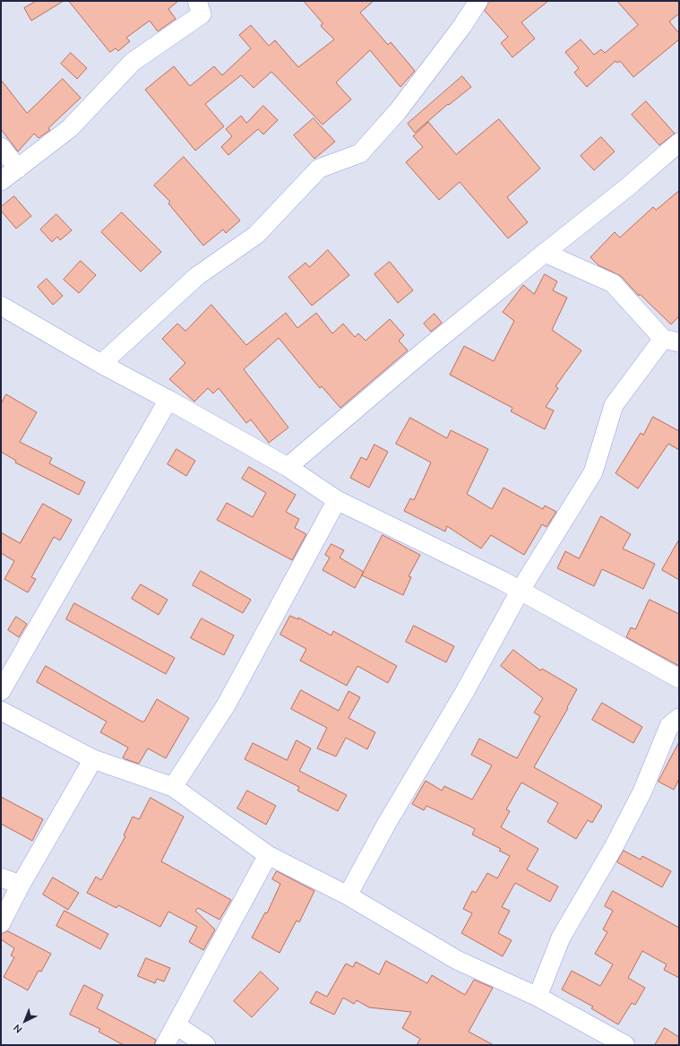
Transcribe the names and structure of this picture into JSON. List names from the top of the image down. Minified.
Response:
{"north":"bottom left"}
